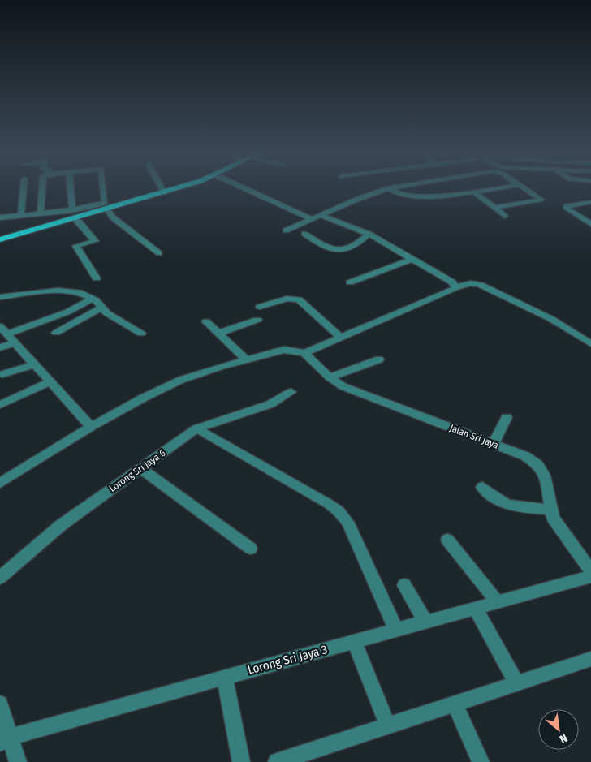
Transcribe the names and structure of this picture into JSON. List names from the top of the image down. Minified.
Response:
{"streets":{"street":["Jalan Sri Jaya","Lorong Sri Jaya 6","Lorong Sri Jaya 3"]},"north":"bottom right"}
